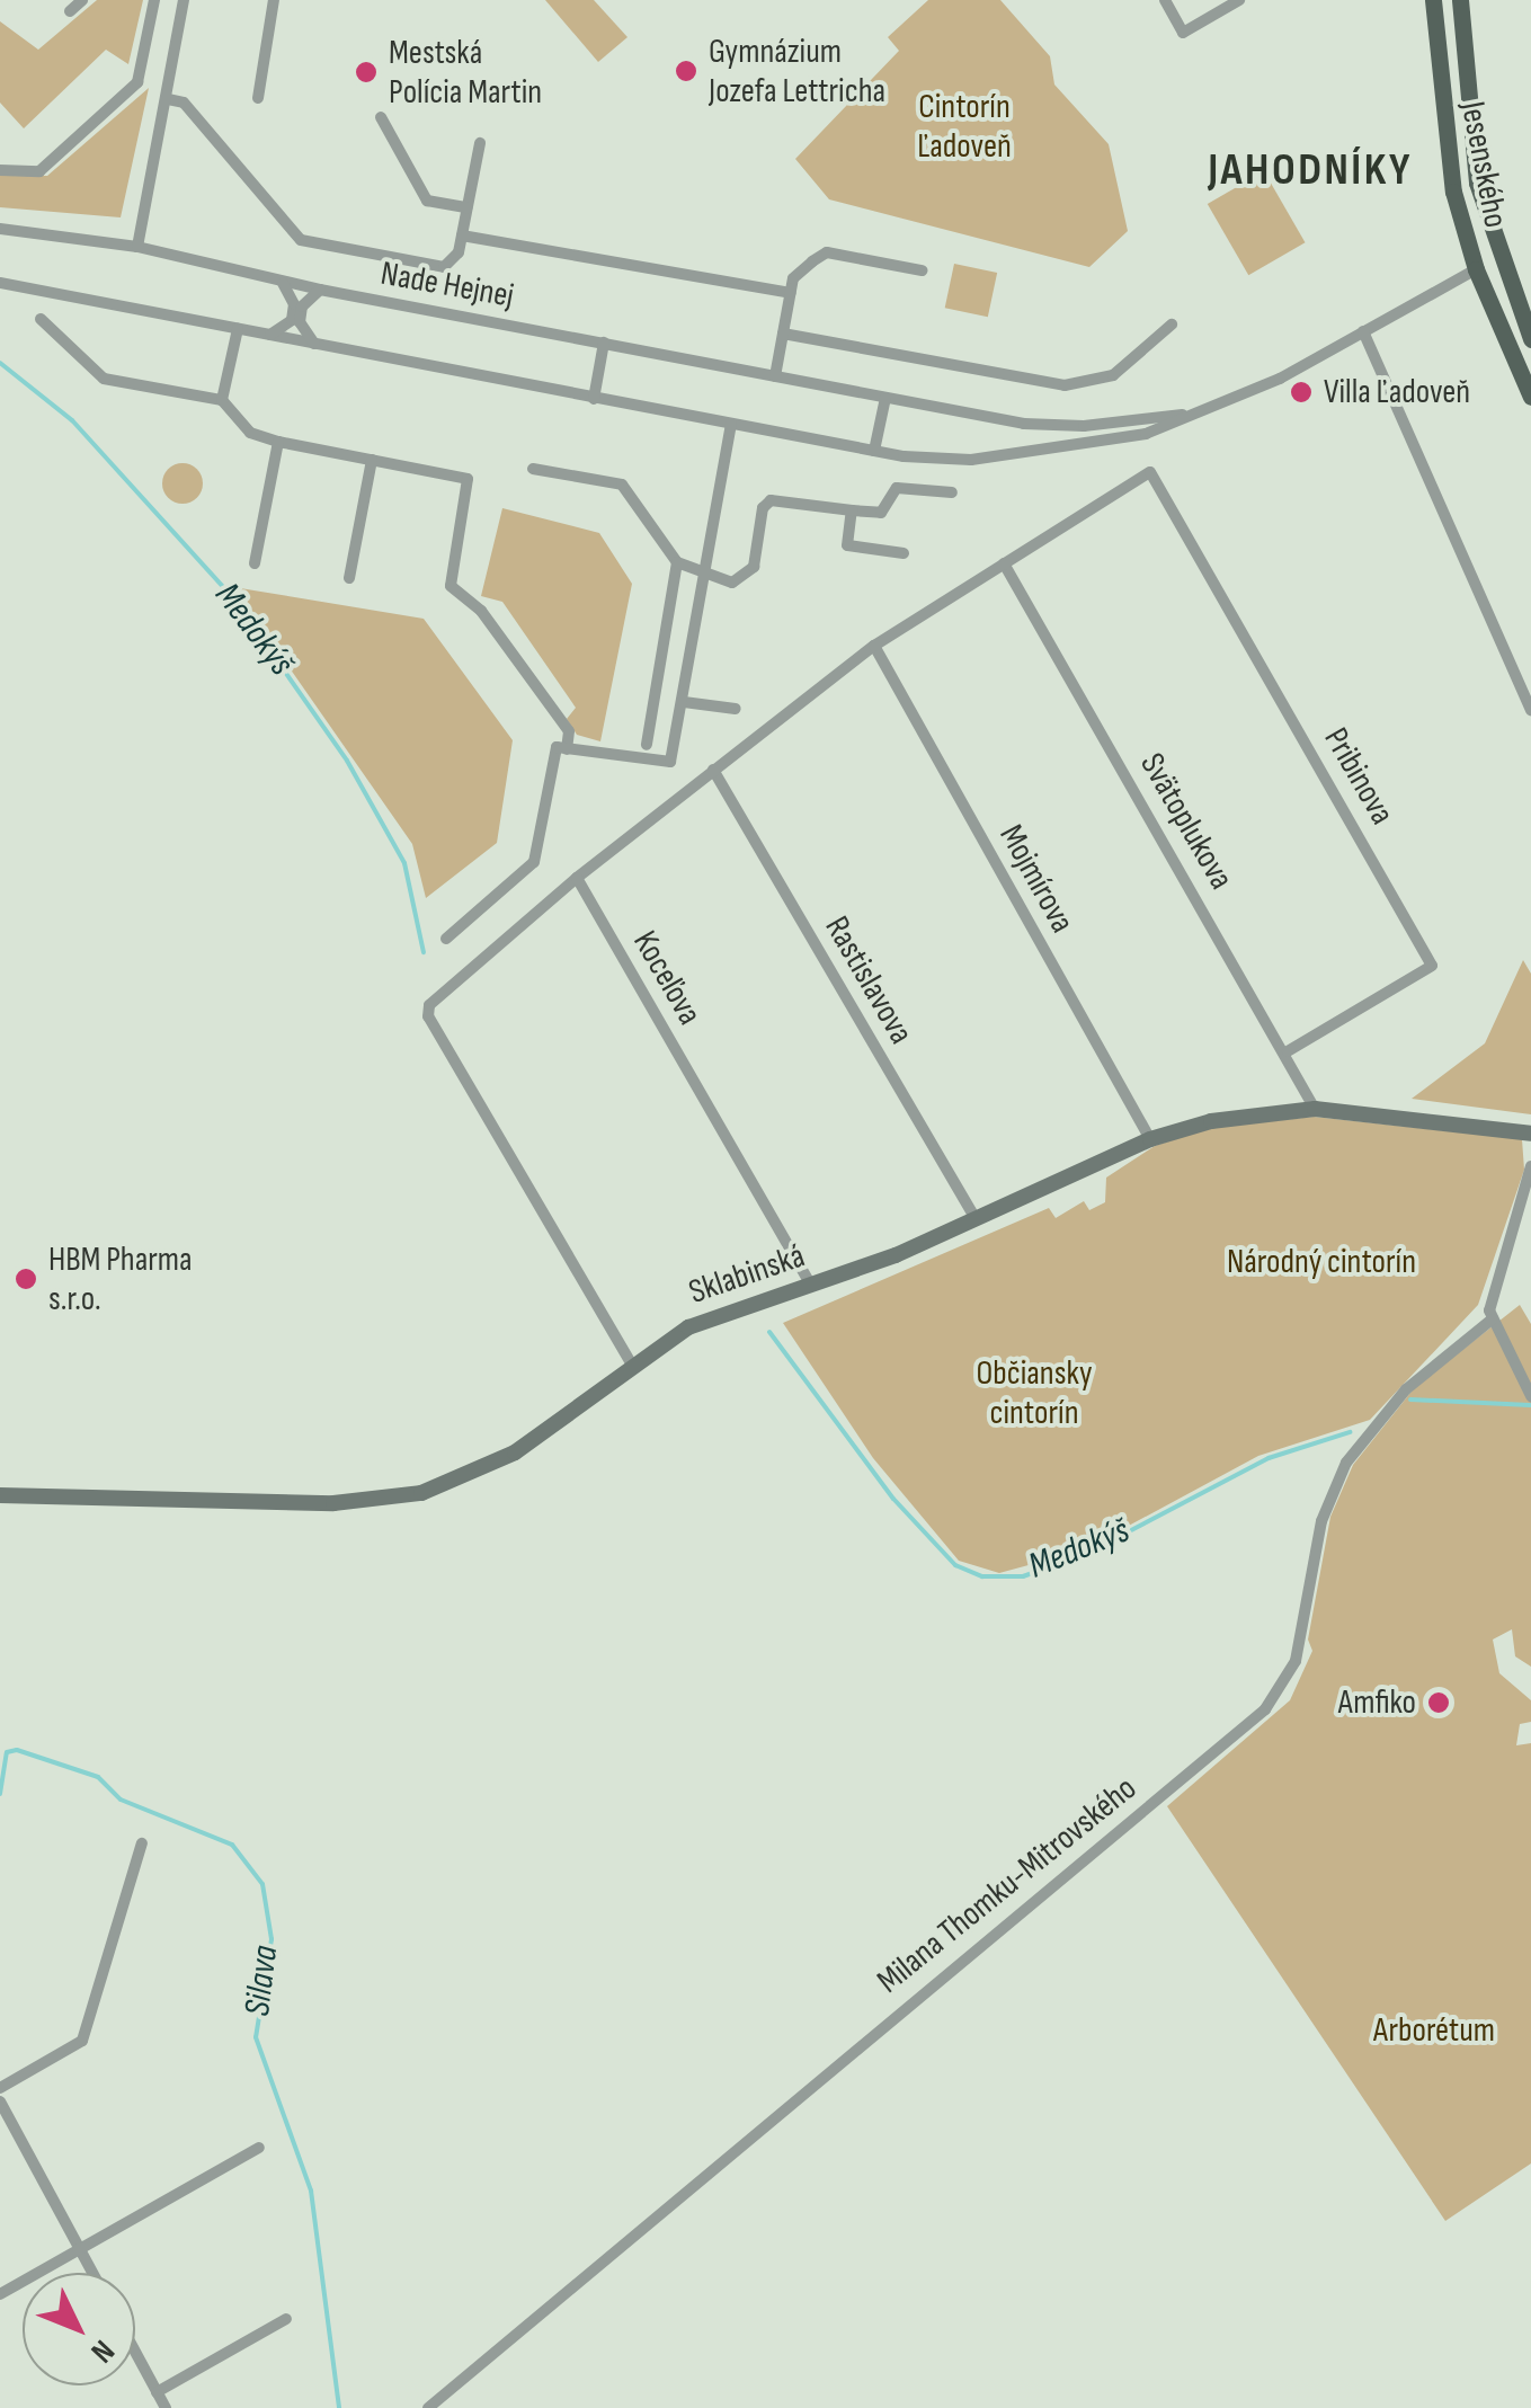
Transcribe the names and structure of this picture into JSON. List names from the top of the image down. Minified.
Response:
{"streets":{"main road":["Jesenského"],"street":["Nade Hejnej","Pribinova","Svätoplukova","Mojmírova","Koceľova","Rastislavova","Sklabinská","Milana Thomku-Mitrovského"]},"crossings":[["Jesenského","Nade Hejnej"],["Pribinova","Svätoplukova"],["Svätoplukova","Sklabinská"],["Mojmírova","Sklabinská"],["Koceľova","Sklabinská"],["Rastislavova","Sklabinská"]],"districts":["JAHODNÍKY"],"water":["Medokýš","Silava"],"parks":["Cintorín Ľadoveň","Národný cintorín","Občiansky cintorín","Arborétum"],"places":["Gymnázium Jozefa Lettricha","Mestská Polícia Martin","Villa Ľadoveň","HBM Pharma s.r.o.","Amfiko"],"north":"bottom right"}
